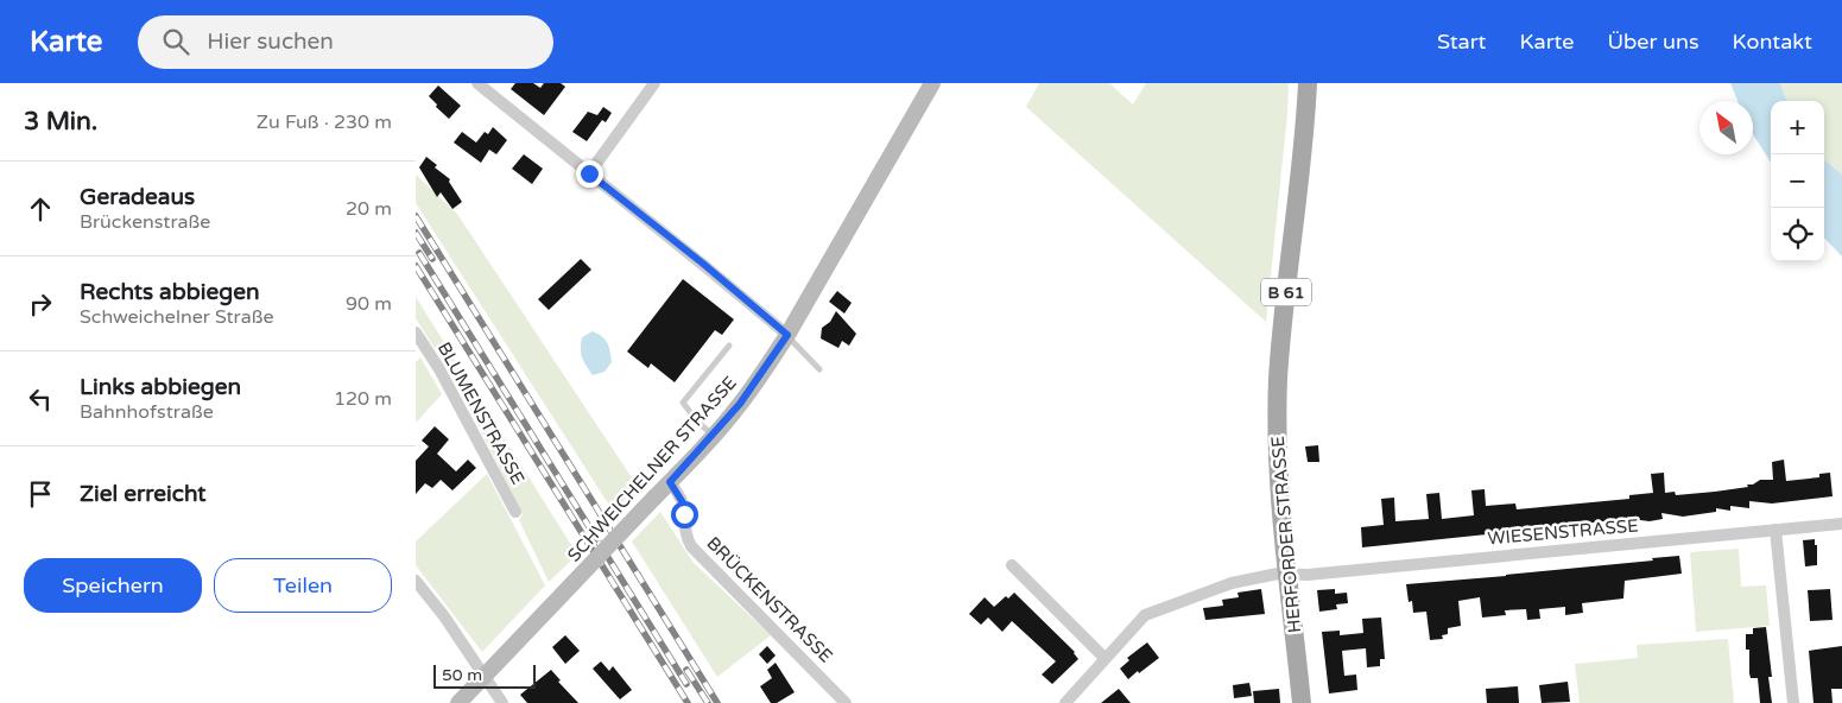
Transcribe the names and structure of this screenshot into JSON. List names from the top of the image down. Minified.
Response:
{"streets":{"main road":["B 61","HERFORDER STRASSE"],"street":["BLUMENSTRASSE","SCHWEICHELNER STRASSE","WIESENSTRASSE","BRÜCKENSTRASSE"]},"crossings":[["SCHWEICHELNER STRASSE","BRÜCKENSTRASSE"],["WIESENSTRASSE","HERFORDER STRASSE"]],"scale_bar":"50 m","north":"top left","page":{"header":"Karte","search":"Hier suchen","nav":["Start","Karte","Über uns","Kontakt"],"heading":["3 Min.","Zu Fuß · 230 m"],"map_buttons":["+","−"],"list":[["Geradeaus","Brückenstraße","20 m"],["Rechts abbiegen","Schweichelner Straße","90 m"],["Links abbiegen","Bahnhofstraße","120 m"],"Ziel erreicht"],"buttons":["Speichern","Teilen"],"scale":"50 m"}}
